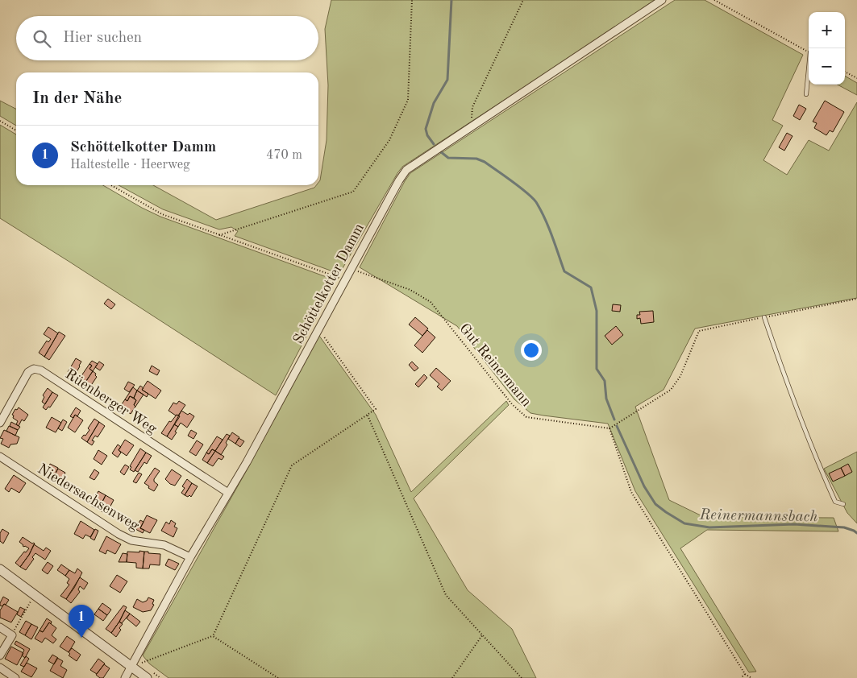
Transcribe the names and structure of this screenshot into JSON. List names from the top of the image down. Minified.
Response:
{"streets":{"street":["Schöttelkotter Damm","Rüenberger Weg","Niedersachsenweg"],"path":["Gut Reinermann"]},"crossings":[["Schöttelkotter Damm","Gut Reinermann"],["Schöttelkotter Damm","Rüenberger Weg"],["Schöttelkotter Damm","Niedersachsenweg"]],"water":["Reinermannsbach"],"page":{"map_buttons":["+","−"],"search":"Hier suchen","heading":"In der Nähe","list":[{"mark":"1","name":"Schöttelkotter Damm","note":"Haltestelle · Heerweg","value":"470 m"}],"pins":"1"}}
